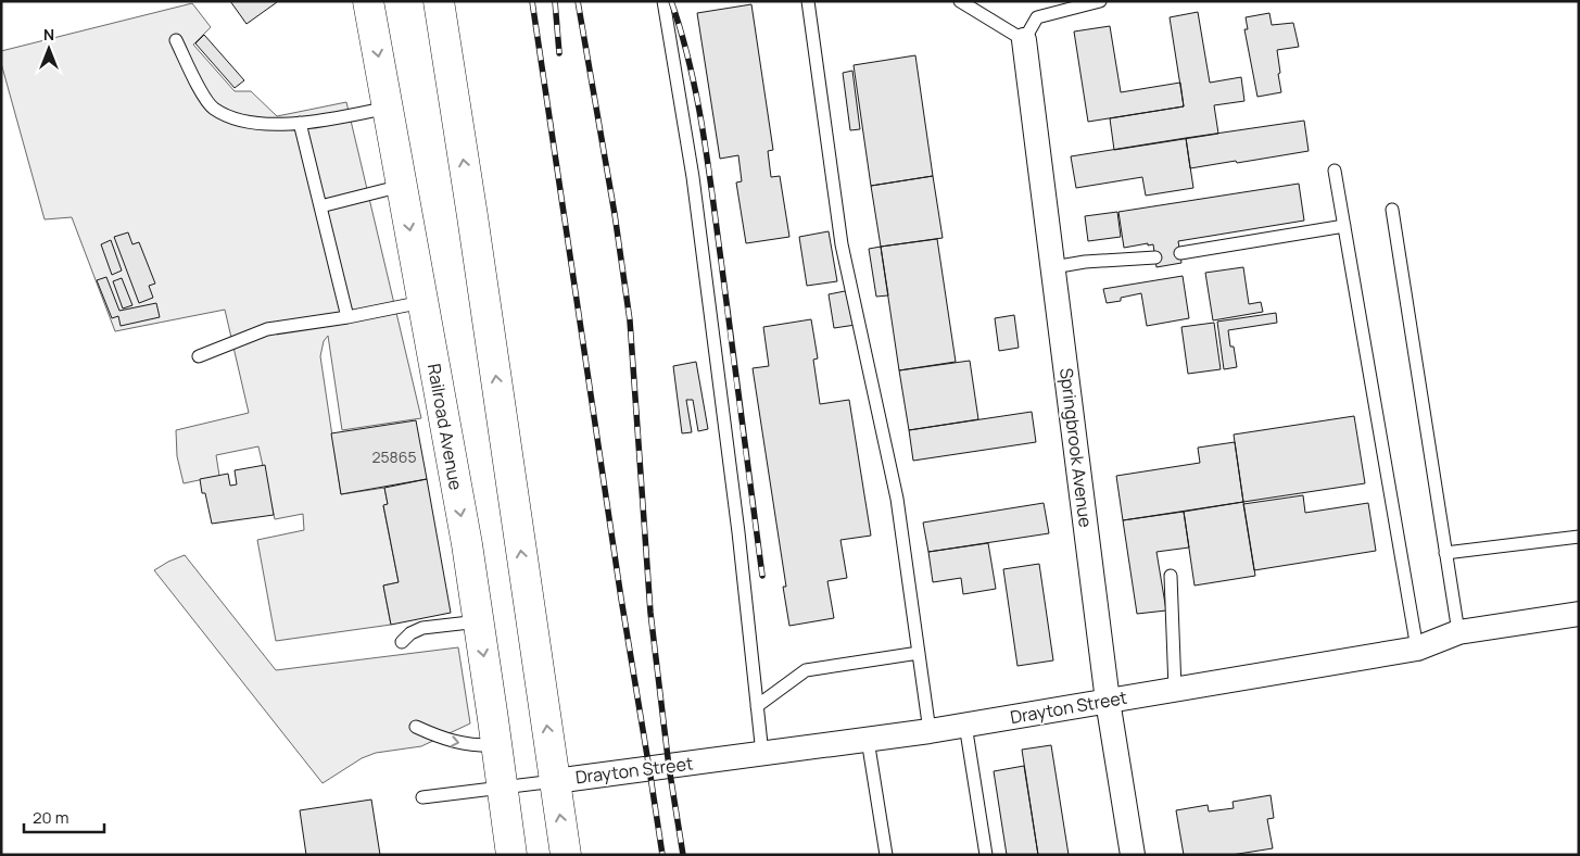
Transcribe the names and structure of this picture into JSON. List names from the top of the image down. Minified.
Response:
{"streets":{"main road":["Railroad Avenue"],"street":["Springbrook Avenue","Drayton Street"]},"crossings":[["Springbrook Avenue","Drayton Street"]],"house_numbers":["25865"],"scale_bar":"20 m","north":"top"}
